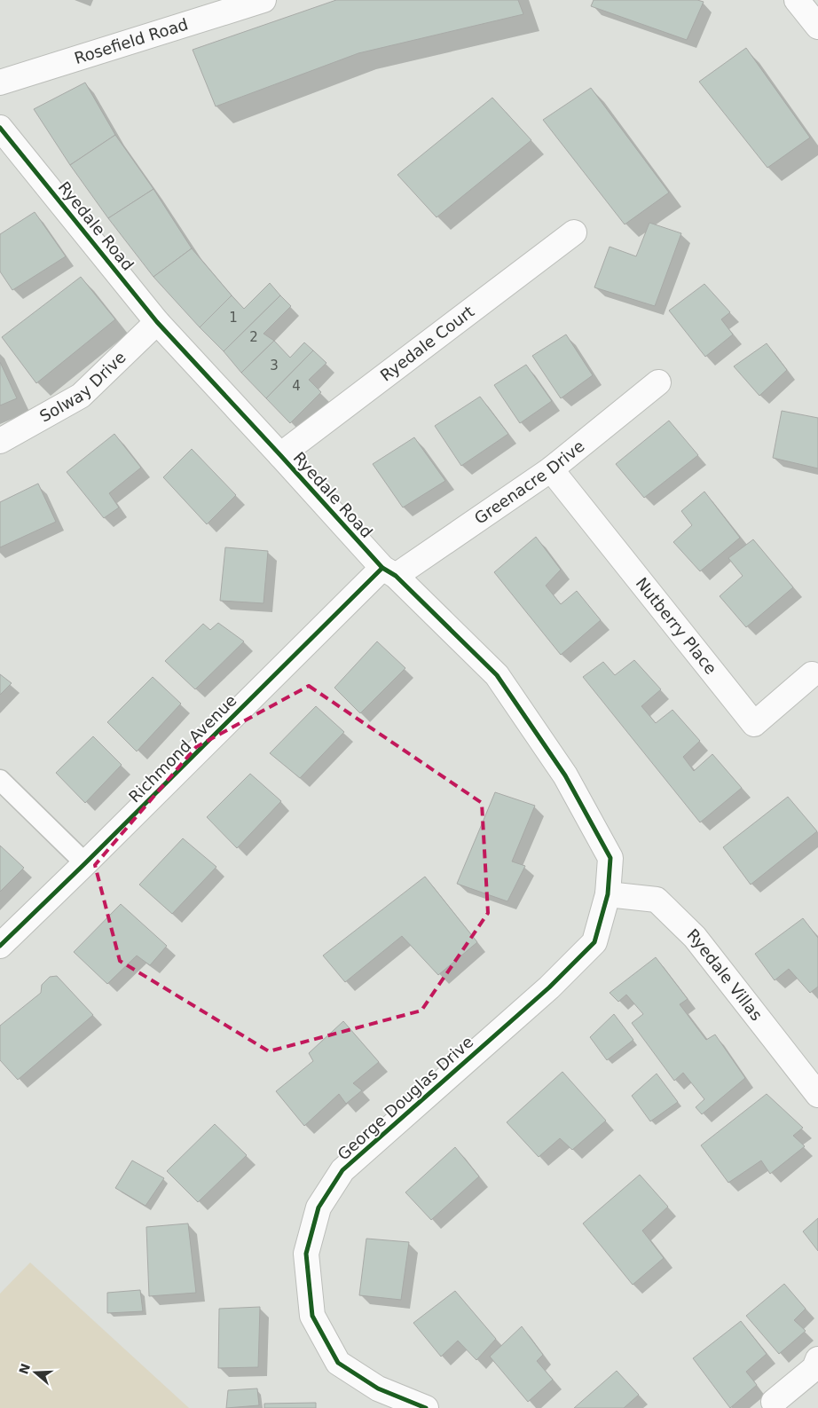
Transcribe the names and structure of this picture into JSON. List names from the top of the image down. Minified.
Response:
{"streets":{"street":["Rosefield Road","Ryedale Road","Ryedale Court","Solway Drive","Greenacre Drive","Nutberry Place","Richmond Avenue","Ryedale Villas","George Douglas Drive"]},"crossings":[["Ryedale Road","Ryedale Court"],["Ryedale Road","Solway Drive"],["Ryedale Road","Greenacre Drive"],["Ryedale Road","Richmond Avenue"],["Ryedale Road","Ryedale Villas"],["Ryedale Road","George Douglas Drive"],["Greenacre Drive","Nutberry Place"],["Greenacre Drive","Richmond Avenue"],["Ryedale Villas","George Douglas Drive"]],"house_numbers":["1","2","3","4"],"north":"left"}
